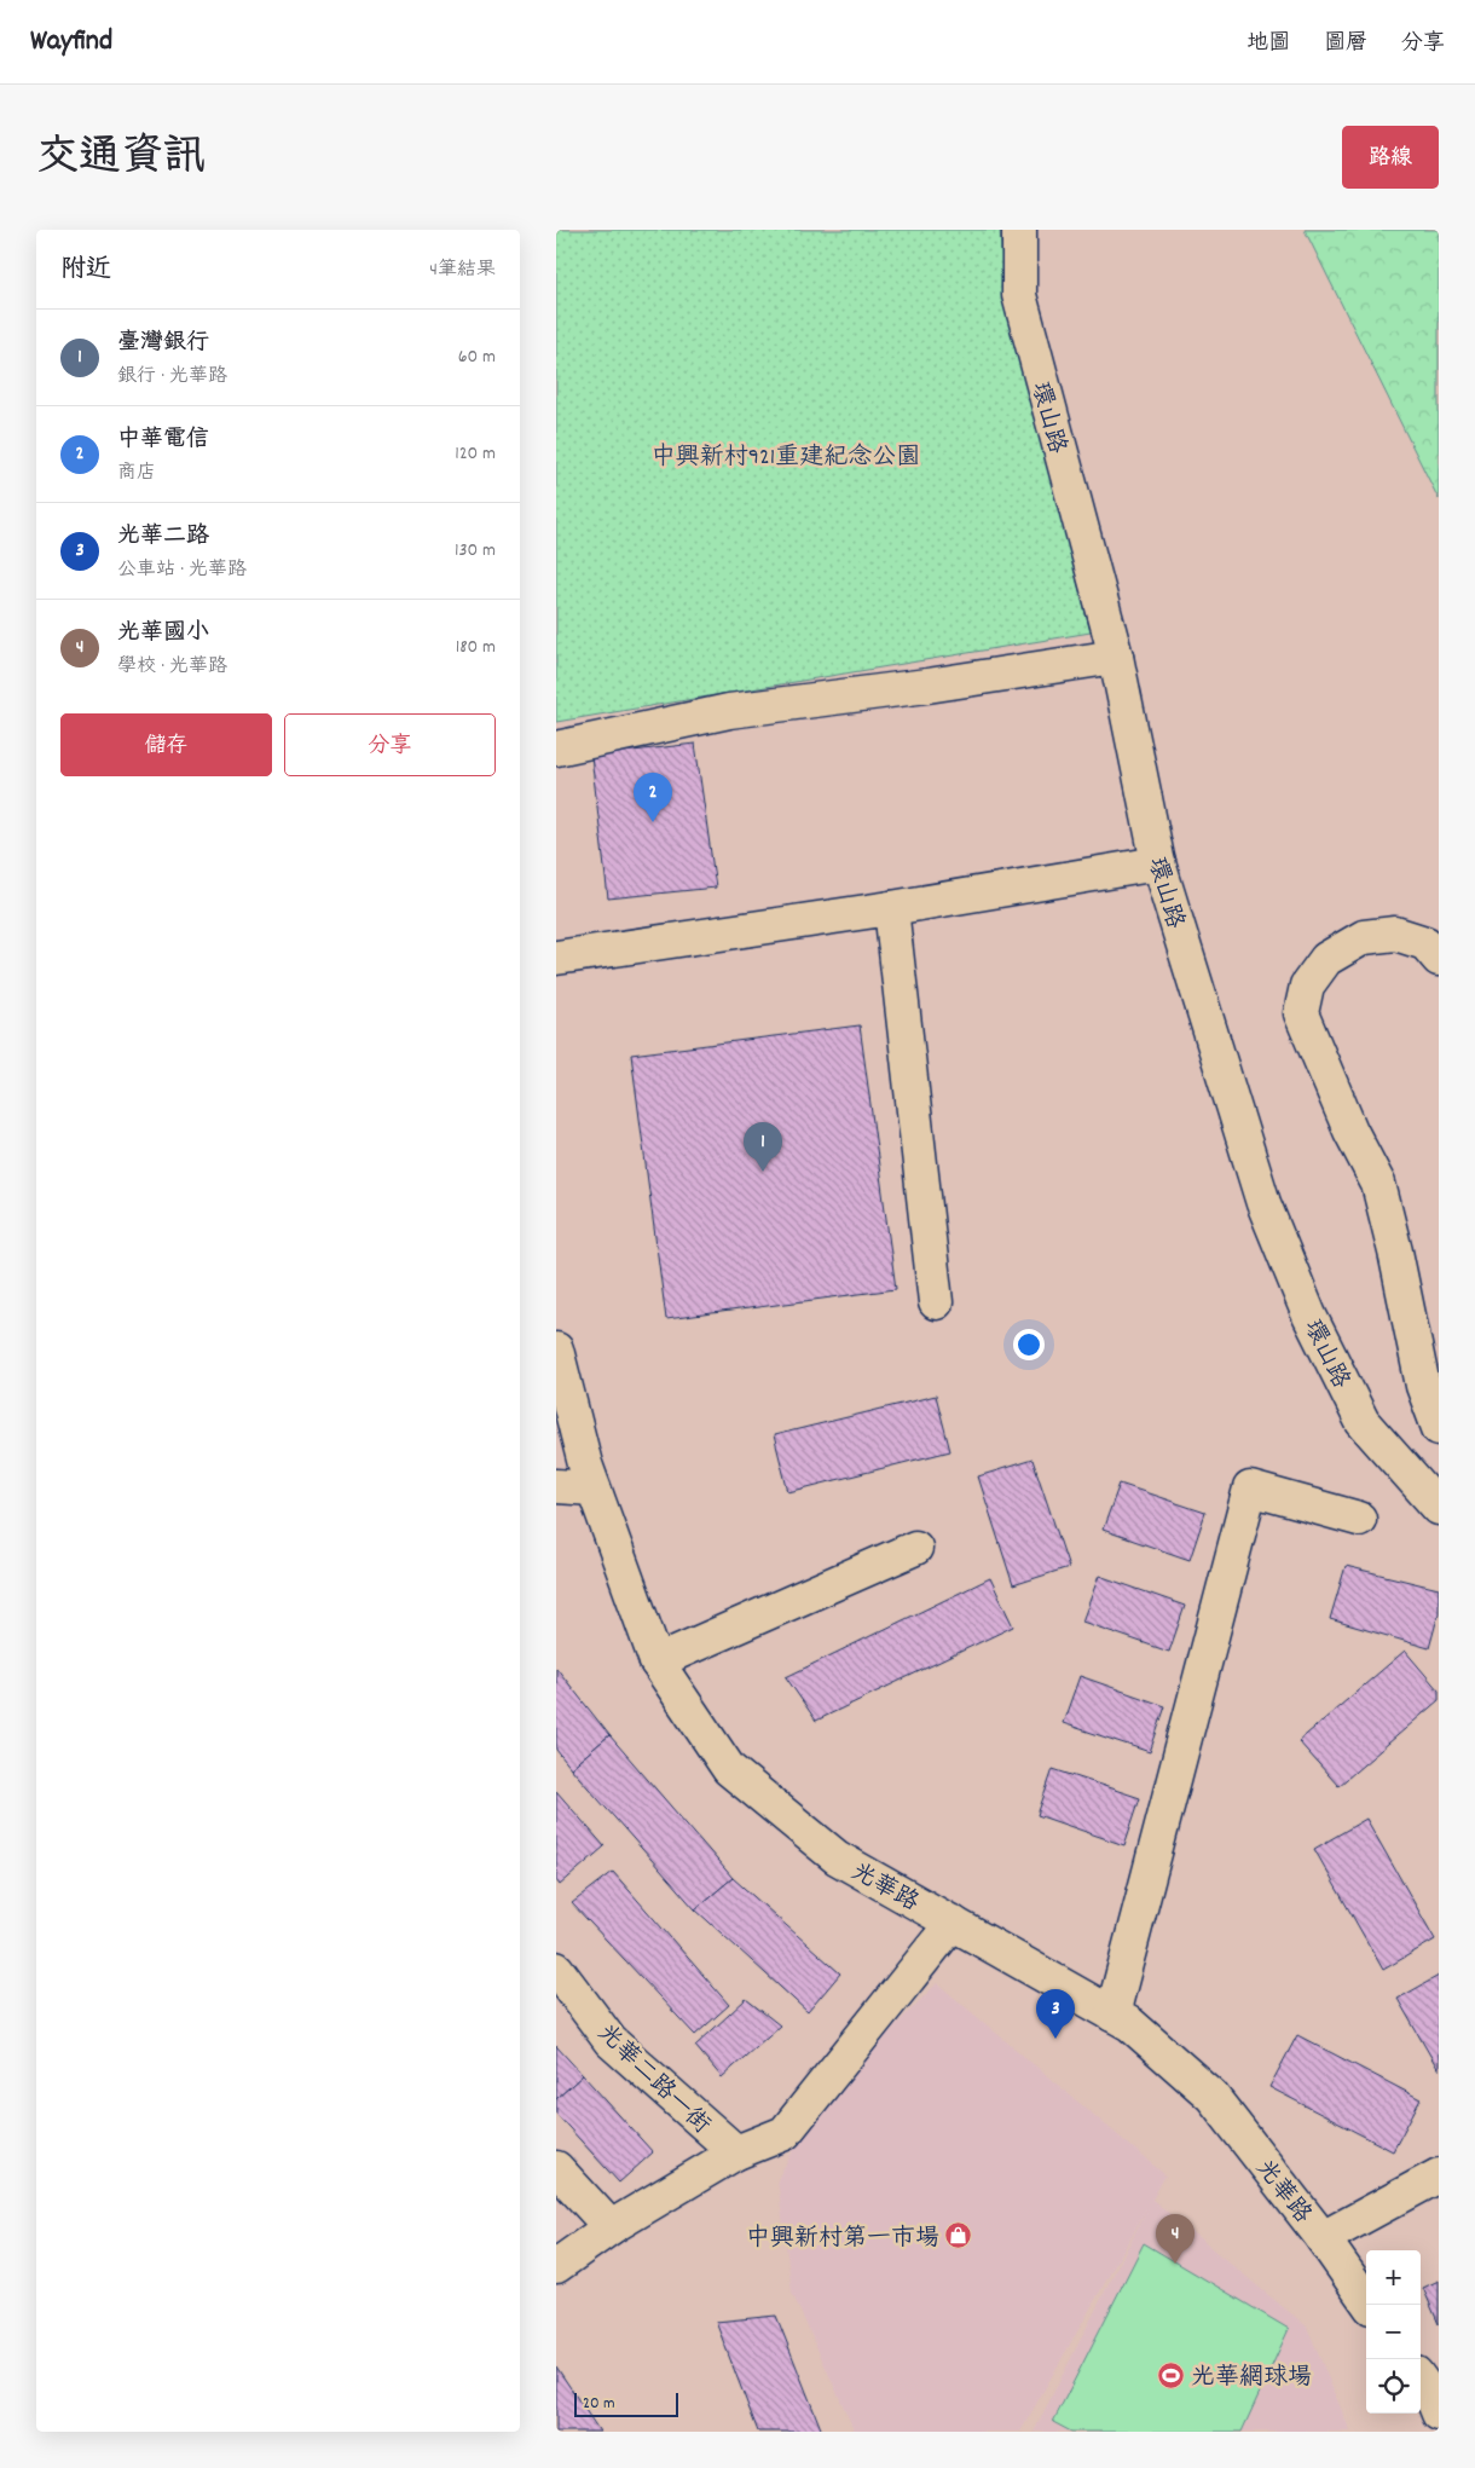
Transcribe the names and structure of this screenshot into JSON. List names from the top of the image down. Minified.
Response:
{"streets":{"street":["環山路","光華路","光華二路一街"]},"parks":["中興新村921重建紀念公園"],"places":{"shop":["中興新村第一市場"],"sports":["光華網球場"]},"scale_bar":"20 m","page":{"header":"Wayfind","nav":["地圖","圖層","分享"],"title":"交通資訊","buttons":["路線",["儲存","分享"]],"heading":["附近","4筆結果"],"list":[{"mark":"1","name":"臺灣銀行","note":"銀行 · 光華路","value":"60 m"},{"mark":"2","name":"中華電信","note":"商店","value":"120 m"},{"mark":"3","name":"光華二路","note":"公車站 · 光華路","value":"130 m"},{"mark":"4","name":"光華國小","note":"學校 · 光華路","value":"180 m"}],"pins":["2","1","3","4"],"map_buttons":["+","−"],"scale":"20 m"}}
